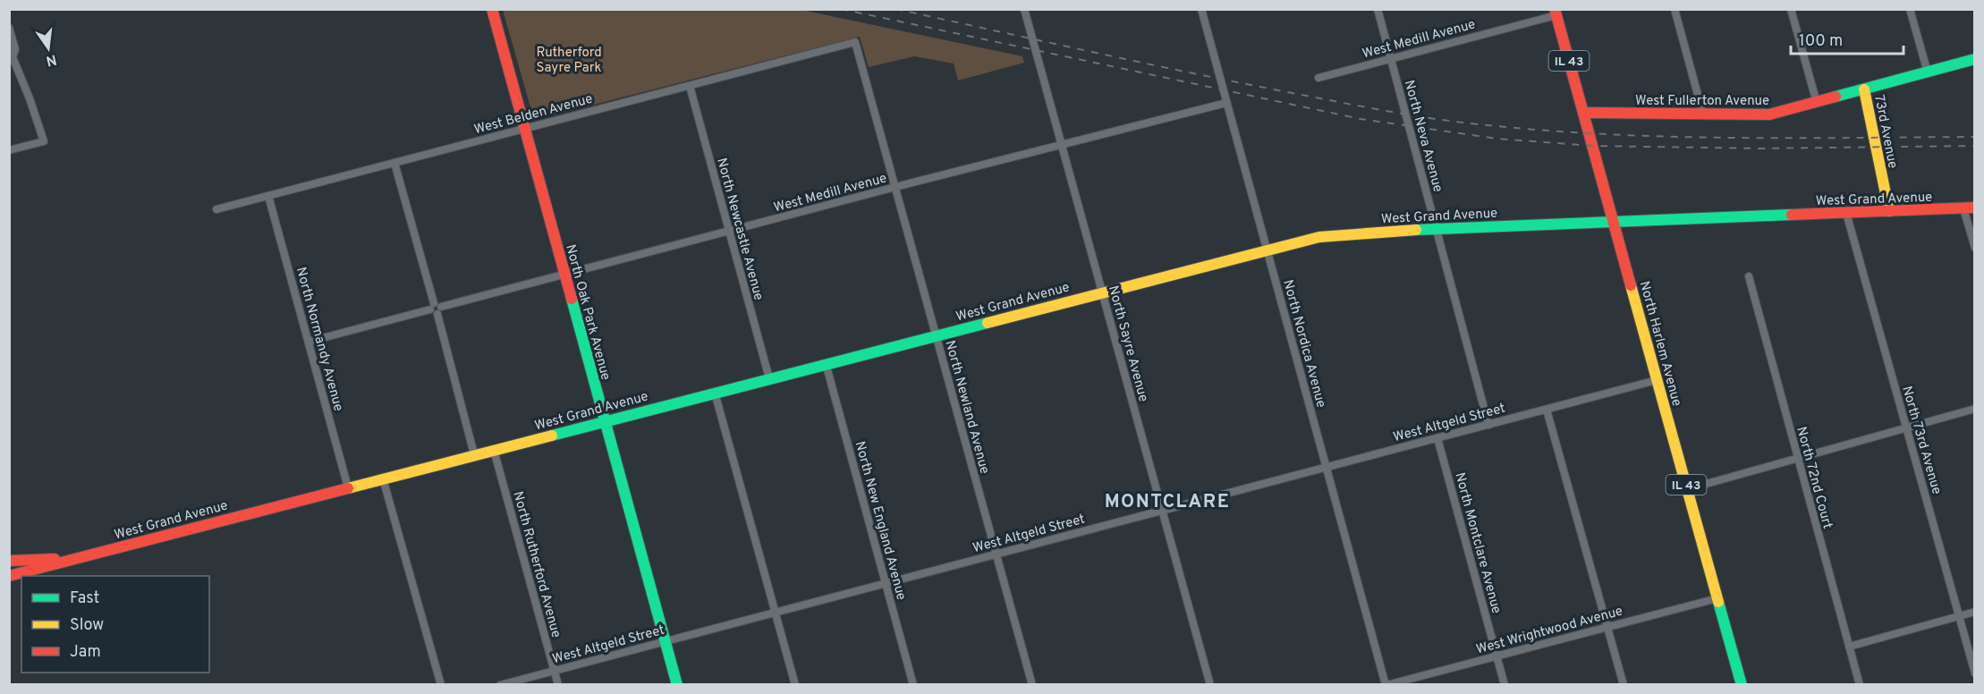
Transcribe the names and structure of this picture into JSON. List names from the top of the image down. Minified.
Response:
{"streets":{"main road":["IL 43","West Fullerton Avenue","73rd Avenue","West Grand Avenue","North Oak Park Avenue","North Harlem Avenue"],"street":["West Medill Avenue","West Belden Avenue","North Neva Avenue","North Newcastle Avenue","North Normandy Avenue","North Sayre Avenue","North Nordica Avenue","North Newland Avenue","West Altgeld Street","North 73rd Avenue","North 72nd Court","North New England Avenue","North Montclare Avenue","North Rutherford Avenue","West Wrightwood Avenue"]},"crossings":[["West Medill Avenue","North Neva Avenue"],["West Medill Avenue","North Newcastle Avenue"],["West Medill Avenue","North Oak Park Avenue"],["West Medill Avenue","North Normandy Avenue"],["West Medill Avenue","North Sayre Avenue"],["West Medill Avenue","North Nordica Avenue"],["West Medill Avenue","North Harlem Avenue"],["West Medill Avenue","North Newland Avenue"],["West Fullerton Avenue","73rd Avenue"],["West Fullerton Avenue","North Harlem Avenue"],["West Belden Avenue","North Newcastle Avenue"],["West Belden Avenue","North Oak Park Avenue"],["West Belden Avenue","North Normandy Avenue"],["West Belden Avenue","North Newland Avenue"],["73rd Avenue","West Grand Avenue"],["North Neva Avenue","West Grand Avenue"],["North Neva Avenue","West Altgeld Street"],["West Grand Avenue","North Newcastle Avenue"],["West Grand Avenue","North Oak Park Avenue"],["West Grand Avenue","North Normandy Avenue"],["West Grand Avenue","North Sayre Avenue"],["West Grand Avenue","North Nordica Avenue"],["West Grand Avenue","North Harlem Avenue"],["West Grand Avenue","North Newland Avenue"],["West Grand Avenue","North 73rd Avenue"],["West Grand Avenue","North New England Avenue"],["West Grand Avenue","North Rutherford Avenue"],["North Oak Park Avenue","West Altgeld Street"],["North Sayre Avenue","West Altgeld Street"],["North Nordica Avenue","West Altgeld Street"],["North Nordica Avenue","West Wrightwood Avenue"],["North Harlem Avenue","West Altgeld Street"],["North Harlem Avenue","West Wrightwood Avenue"],["North Newland Avenue","West Altgeld Street"],["West Altgeld Street","North New England Avenue"],["West Altgeld Street","North Montclare Avenue"],["West Altgeld Street","North Rutherford Avenue"],["North Montclare Avenue","West Wrightwood Avenue"]],"districts":["MONTCLARE"],"parks":["Rutherford Sayre Park"],"legend":["Fast","Slow","Jam"],"scale_bar":"100 m","north":"bottom"}
